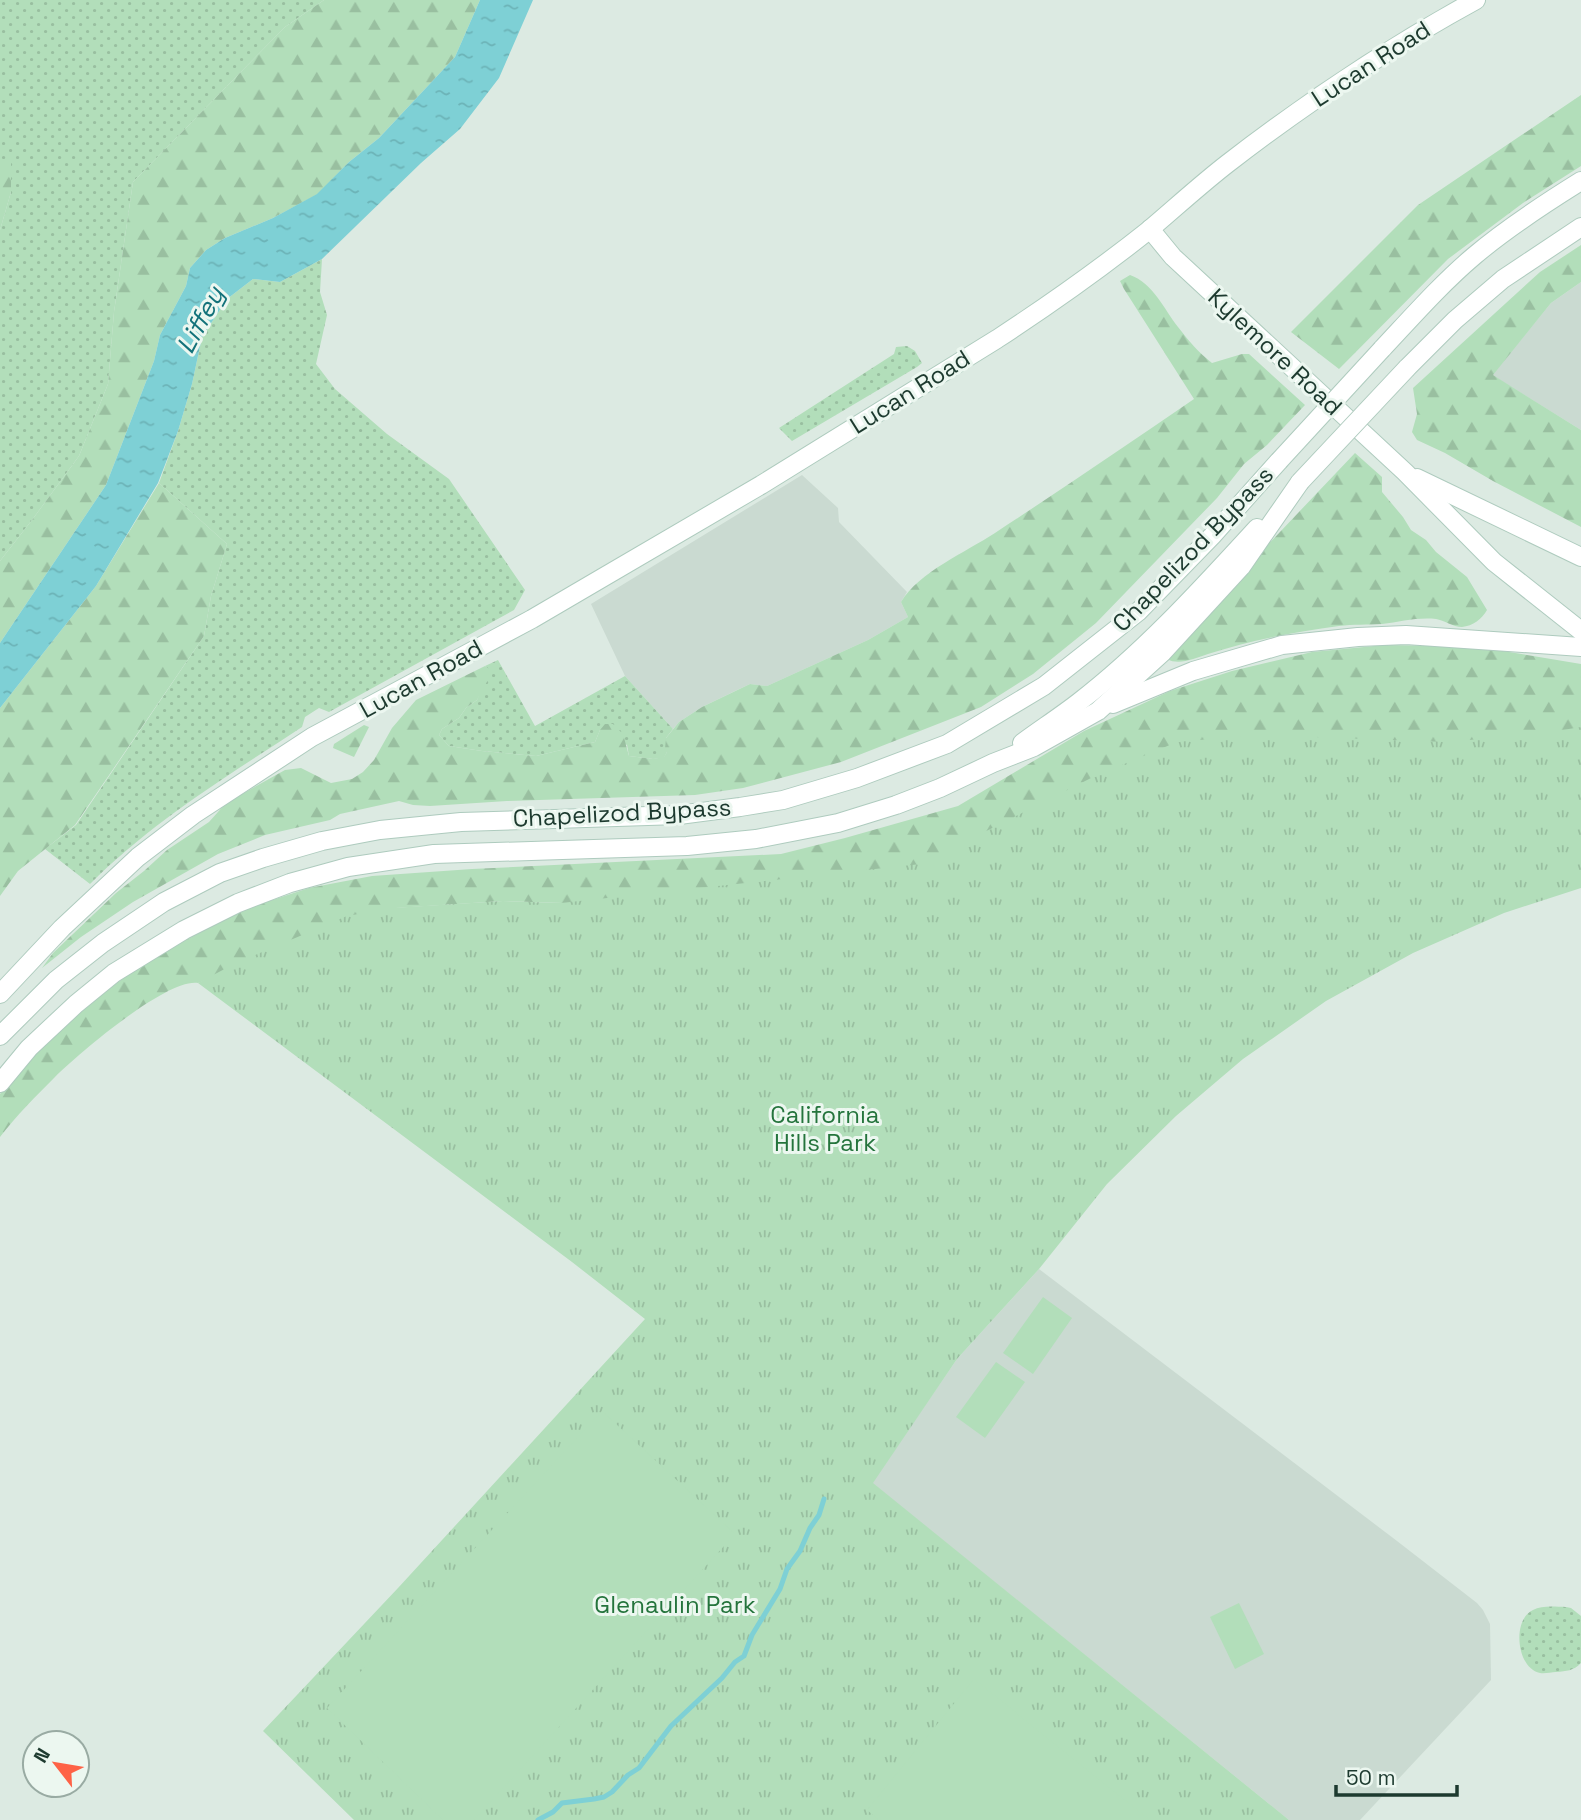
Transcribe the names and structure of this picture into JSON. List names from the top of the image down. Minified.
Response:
{"streets":{"main road":["Lucan Road","Kylemore Road","Chapelizod Bypass"]},"crossings":[["Lucan Road","Kylemore Road"]],"water":["Liffey"],"parks":["California Hills Park","Glenaulin Park"],"scale_bar":"50 m","north":"top left"}
